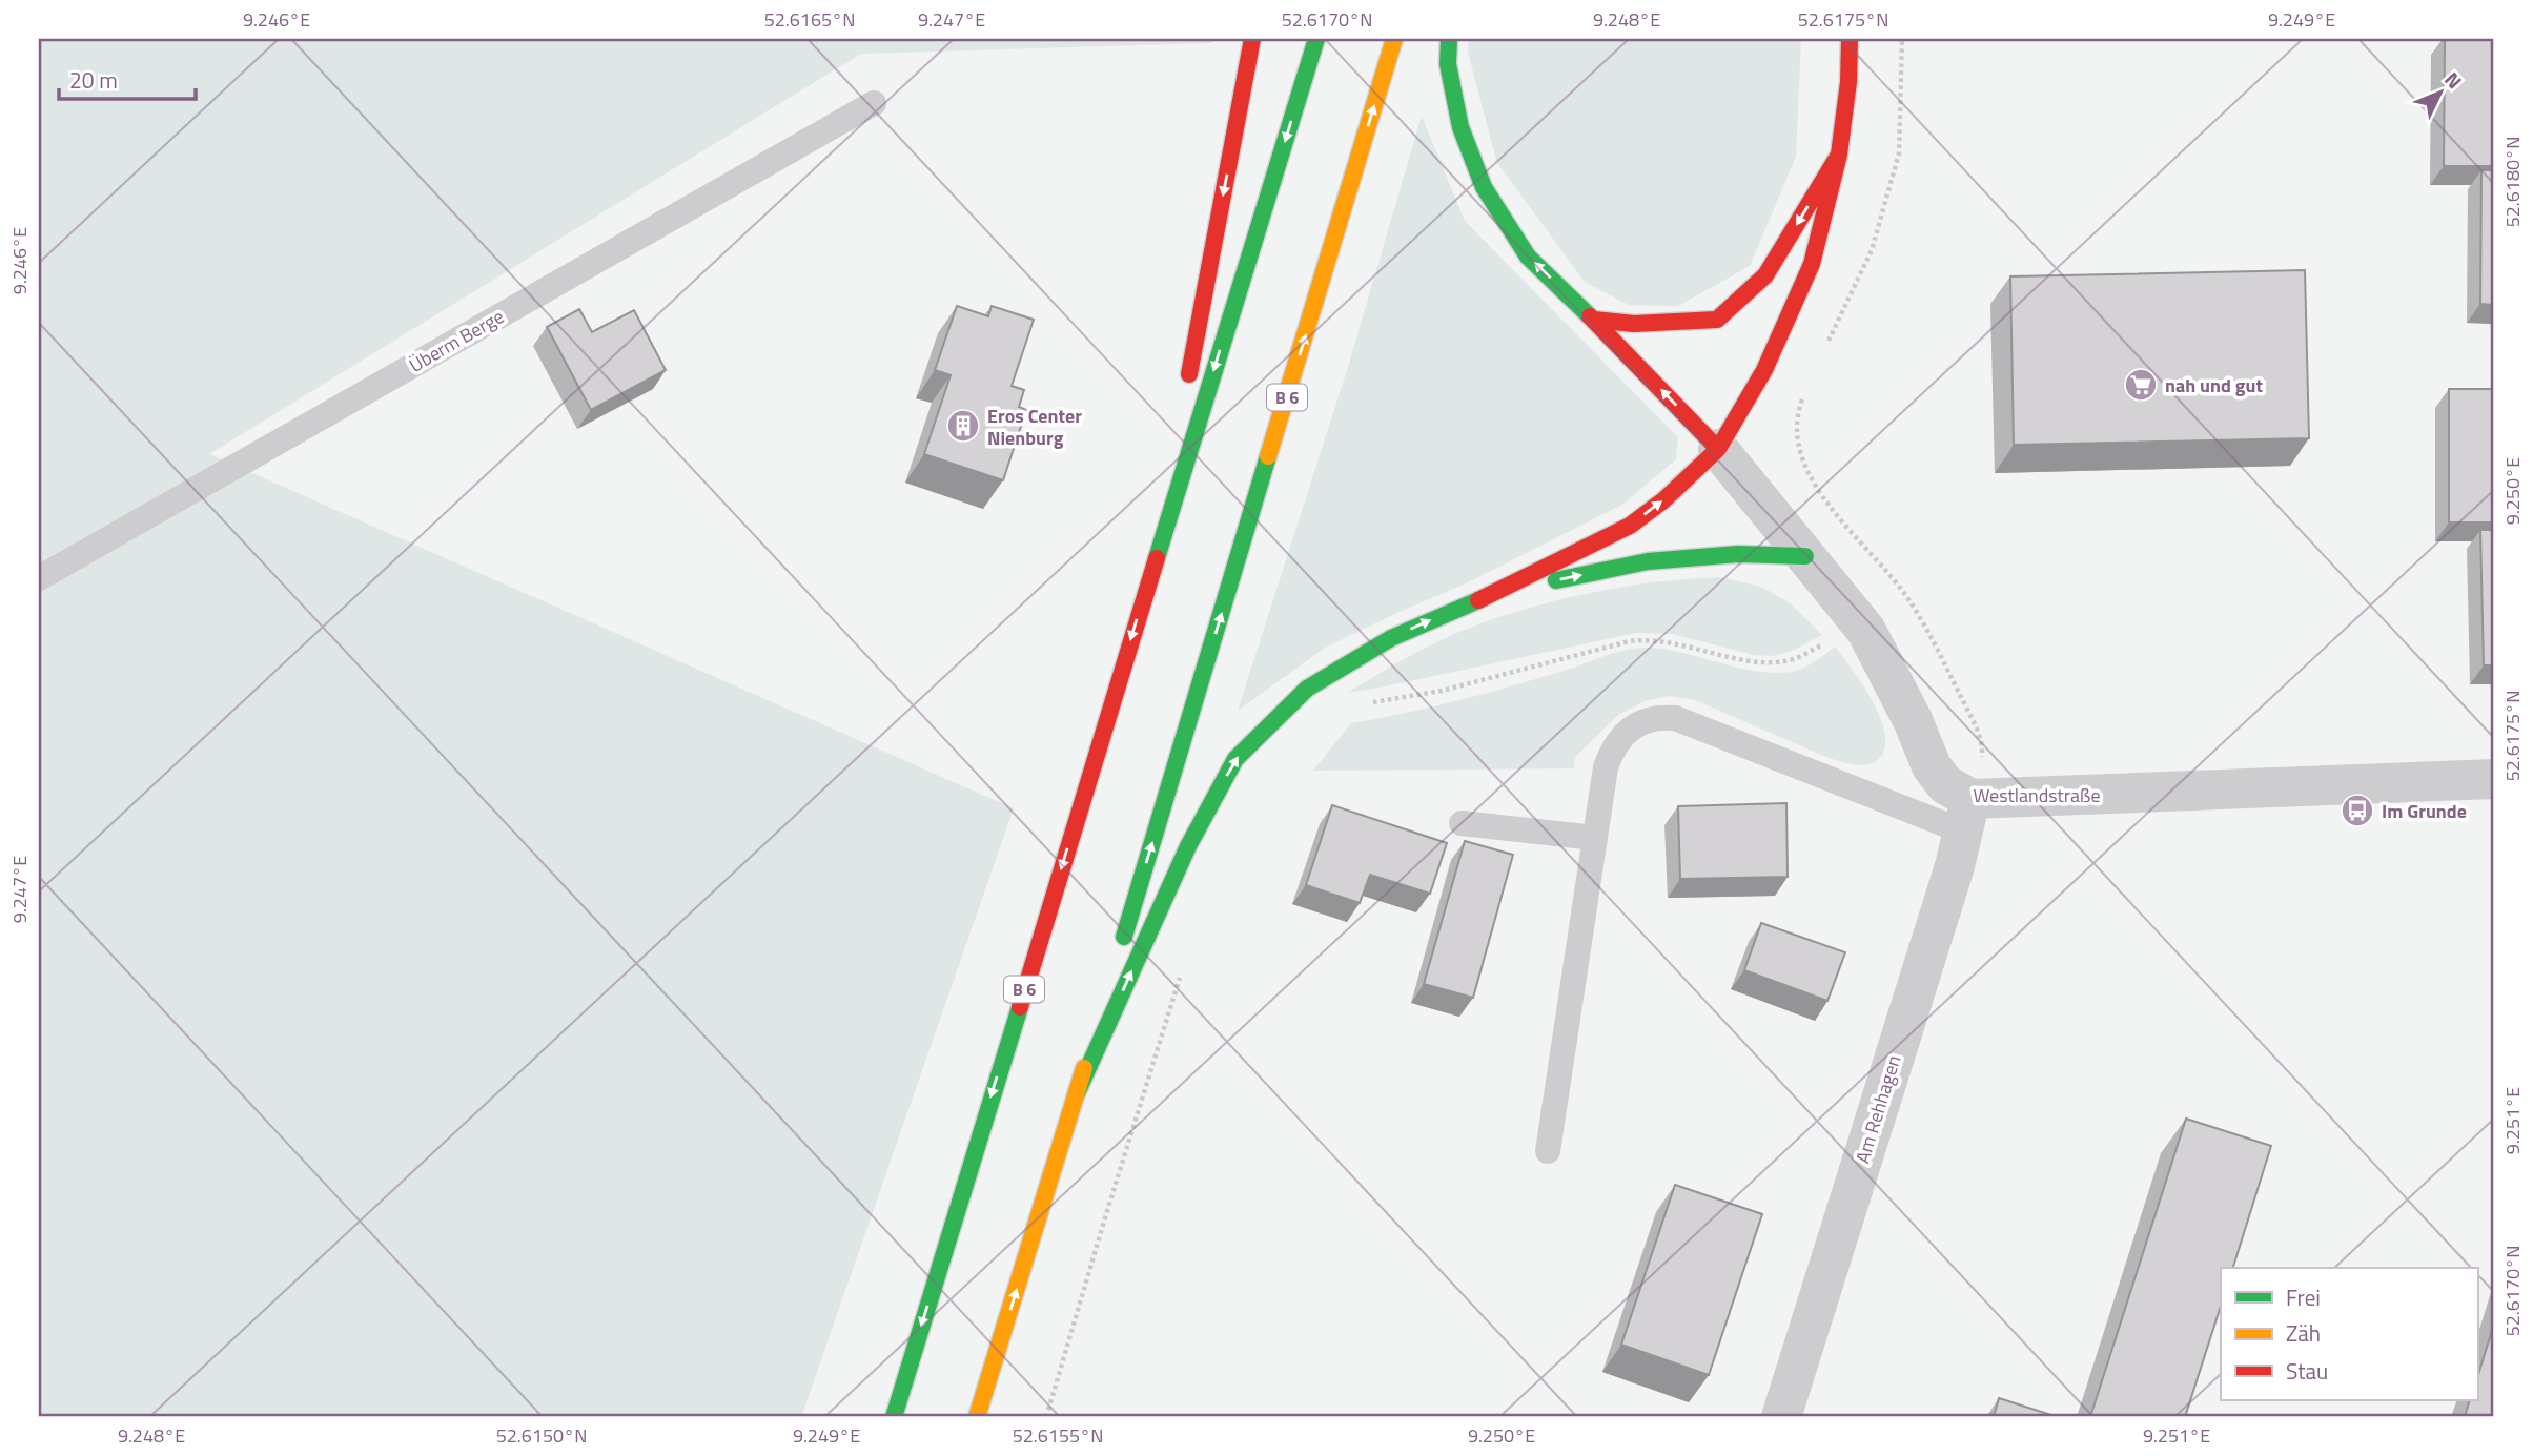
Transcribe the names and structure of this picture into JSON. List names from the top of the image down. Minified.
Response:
{"streets":{"main road":["B 6"],"street":["Westlandstraße","Am Rehhagen"],"lane":["Überm Berge"]},"crossings":[["Westlandstraße","Am Rehhagen"]],"places":{"supermarket":["nah und gut"],"building":["Eros Center Nienburg"],"bus stop":["Im Grunde"]},"legend":["Frei","Zäh","Stau"],"scale_bar":"20 m","north":"top right","coordinates":["9.246°E","52.6165°N","9.247°E","52.6170°N","9.248°E","52.6175°N","9.249°E","52.6180°N","9.250°E","9.251°E","52.6150°N","52.6155°N"]}
